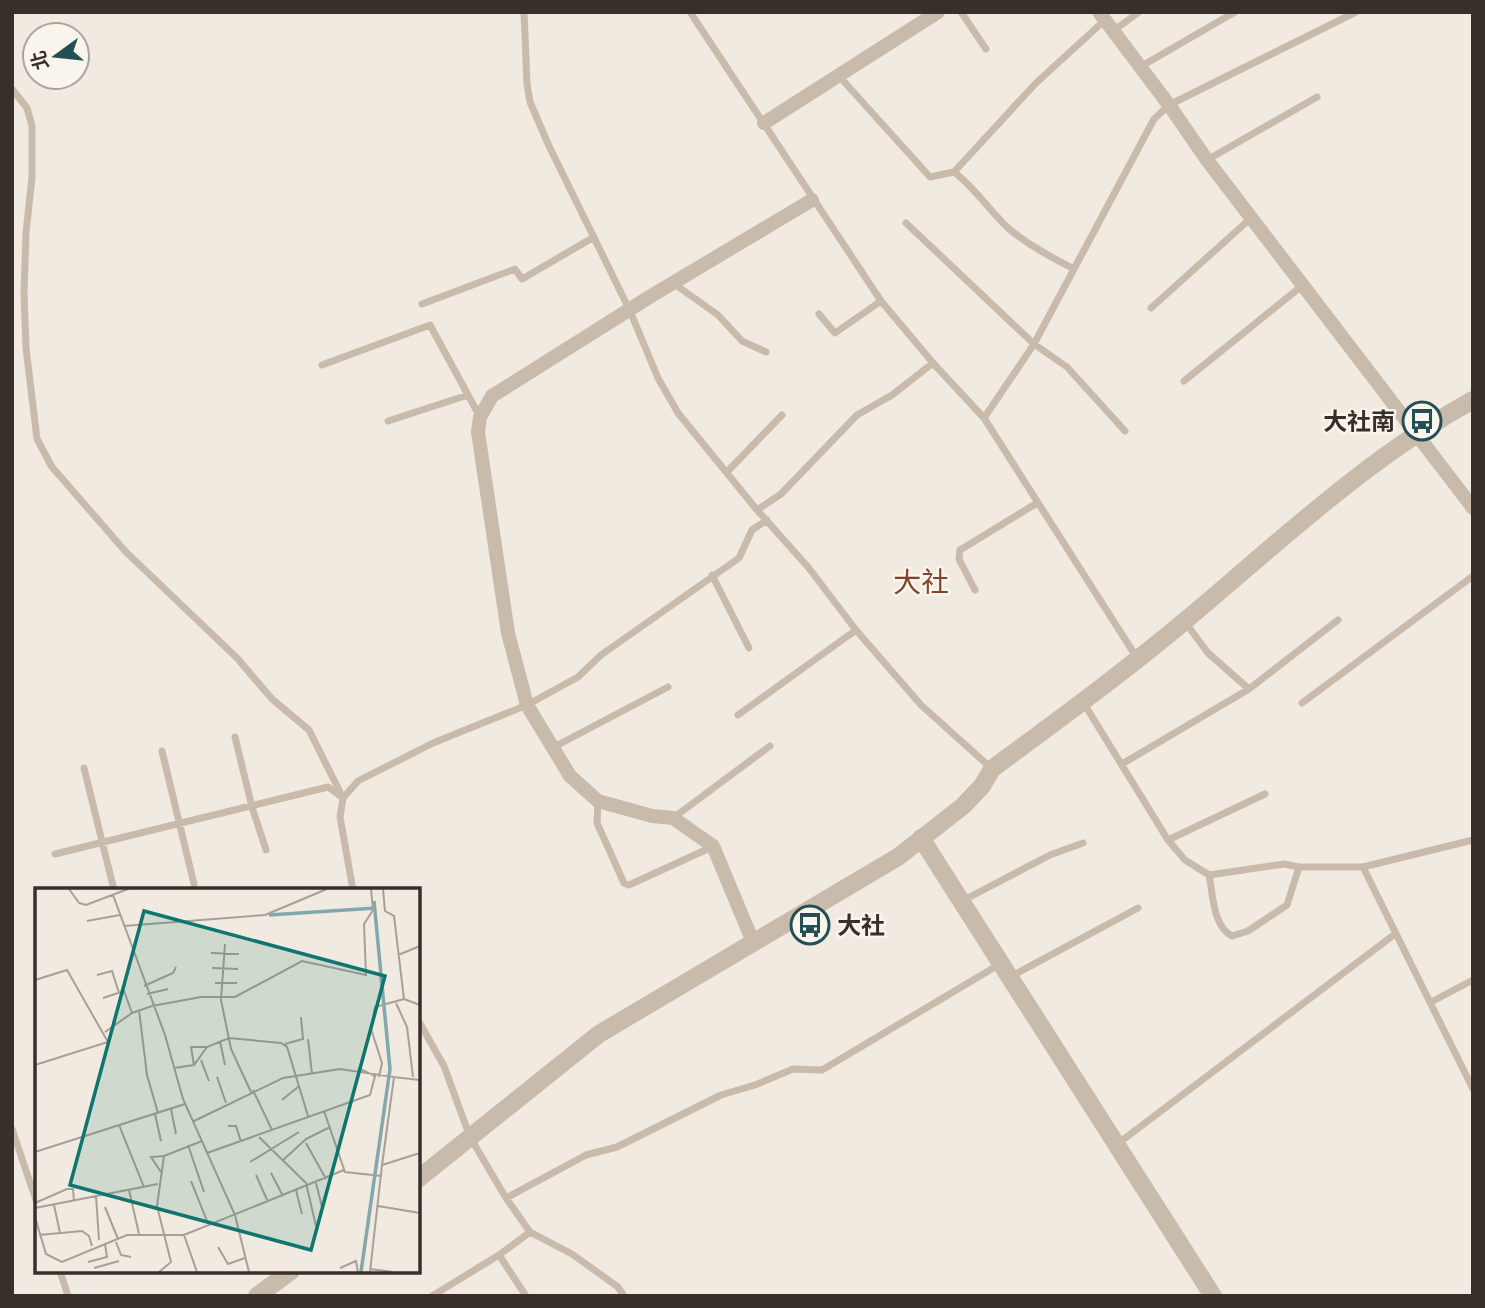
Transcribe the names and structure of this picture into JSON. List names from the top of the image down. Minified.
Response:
{"districts":["大社"],"places":{"bus stop":["大社南","大社"]},"north":"left"}
